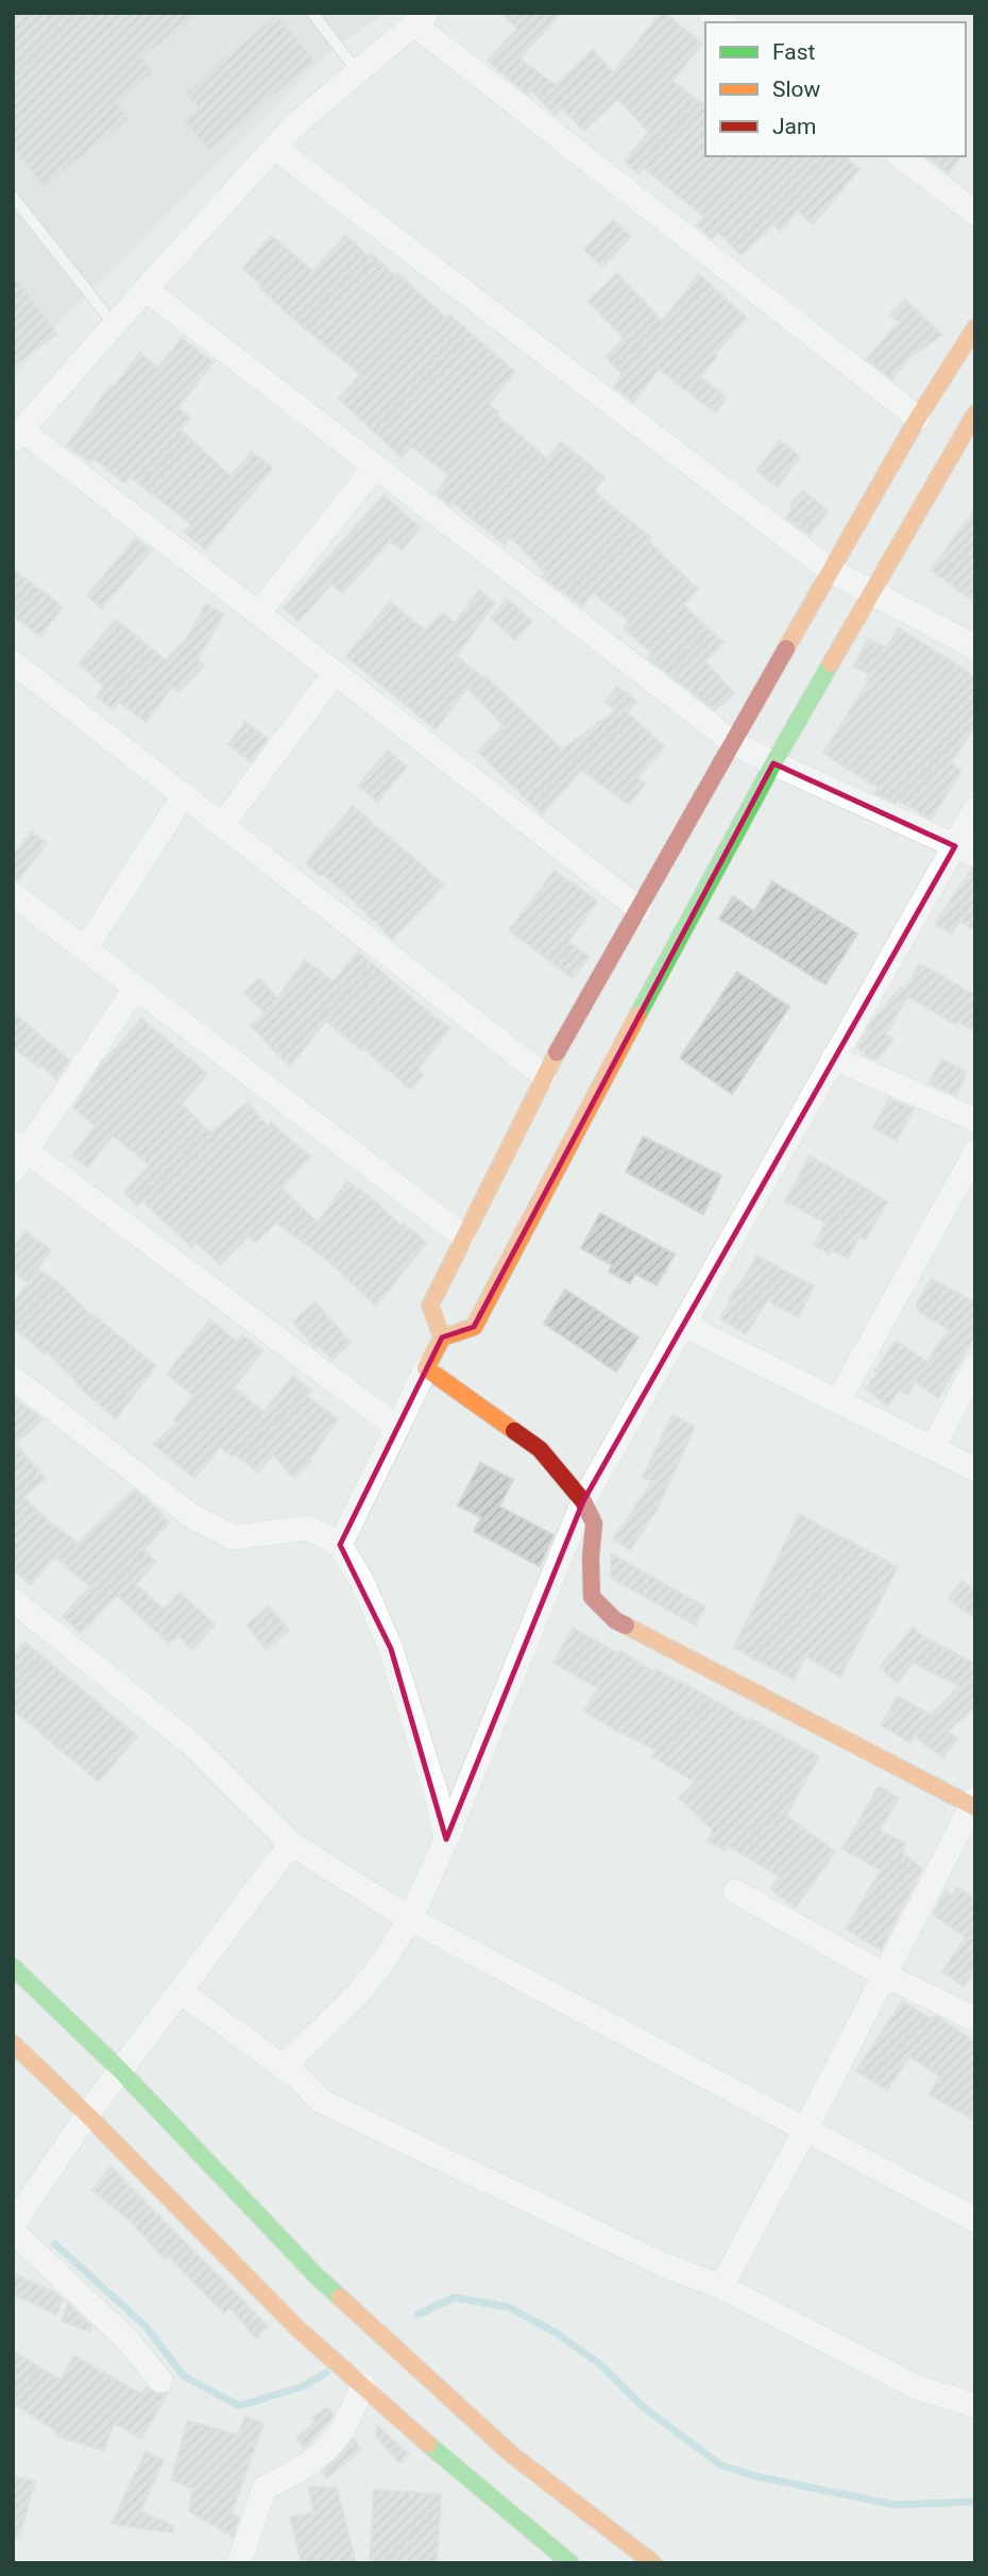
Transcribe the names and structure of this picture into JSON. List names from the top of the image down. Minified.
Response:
{"legend":["Fast","Slow","Jam"]}
